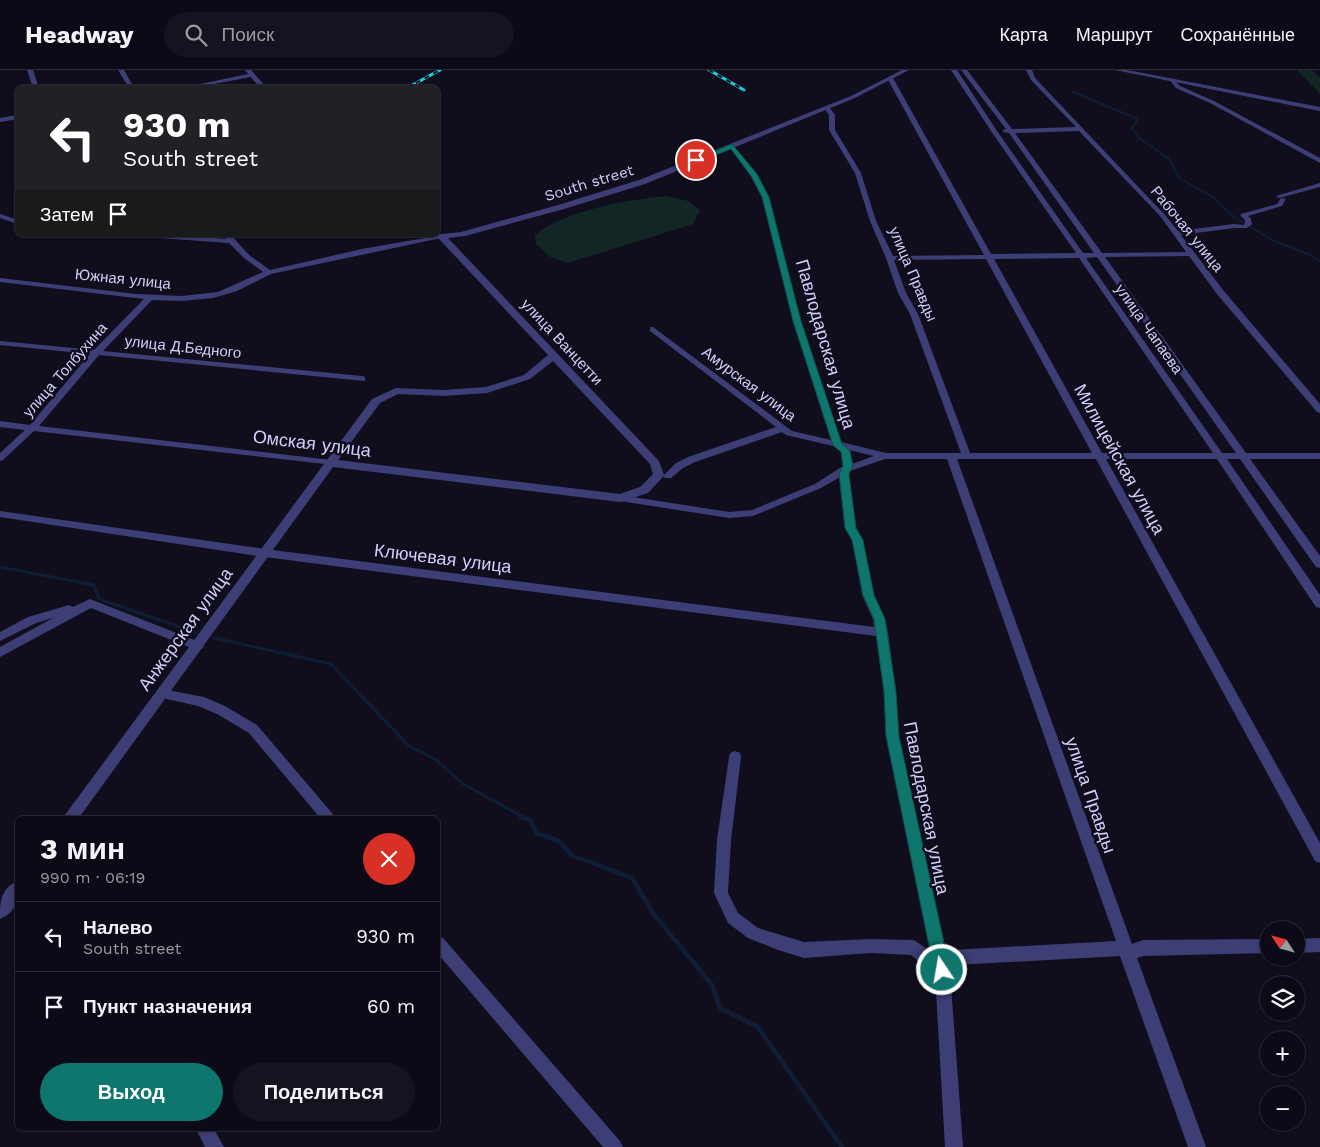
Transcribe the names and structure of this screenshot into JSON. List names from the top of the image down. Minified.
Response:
{"streets":{"street":["South street","Рабочая улица","улица Правды","Южная улица","улица Чапаева","улица Ванцетти","Павлодарская улица","улица Д.Бедного","улица Толбухина","Амурская улица","Омская улица","Милицейская улица","Ключевая улица","Анжерская улица"]},"crossings":[["South street","улица Правды"],["South street","Южная улица"],["South street","Павлодарская улица"],["South street","Милицейская улица"],["Южная улица","улица Толбухина"],["улица Ванцетти","Омская улица"],["улица Ванцетти","Анжерская улица"],["Павлодарская улица","Амурская улица"],["Павлодарская улица","Омская улица"],["Павлодарская улица","Ключевая улица"],["улица Д.Бедного","улица Толбухина"],["улица Толбухина","Омская улица"],["Амурская улица","Омская улица"],["Омская улица","Анжерская улица"],["Ключевая улица","Анжерская улица"]],"north":"top left","page":{"header":"Headway","search":"Поиск","nav":["Карта","Маршрут","Сохранённые"],"turn":["930 m","South street"],"then":"Затем","heading":["3 мин","990 m · 06:19"],"list":[{"name":"Налево","note":"South street","value":"930 m"},{"name":"Пункт назначения","value":"60 m"}],"map_buttons":["+","−"],"buttons":["Выход","Поделиться"]}}
